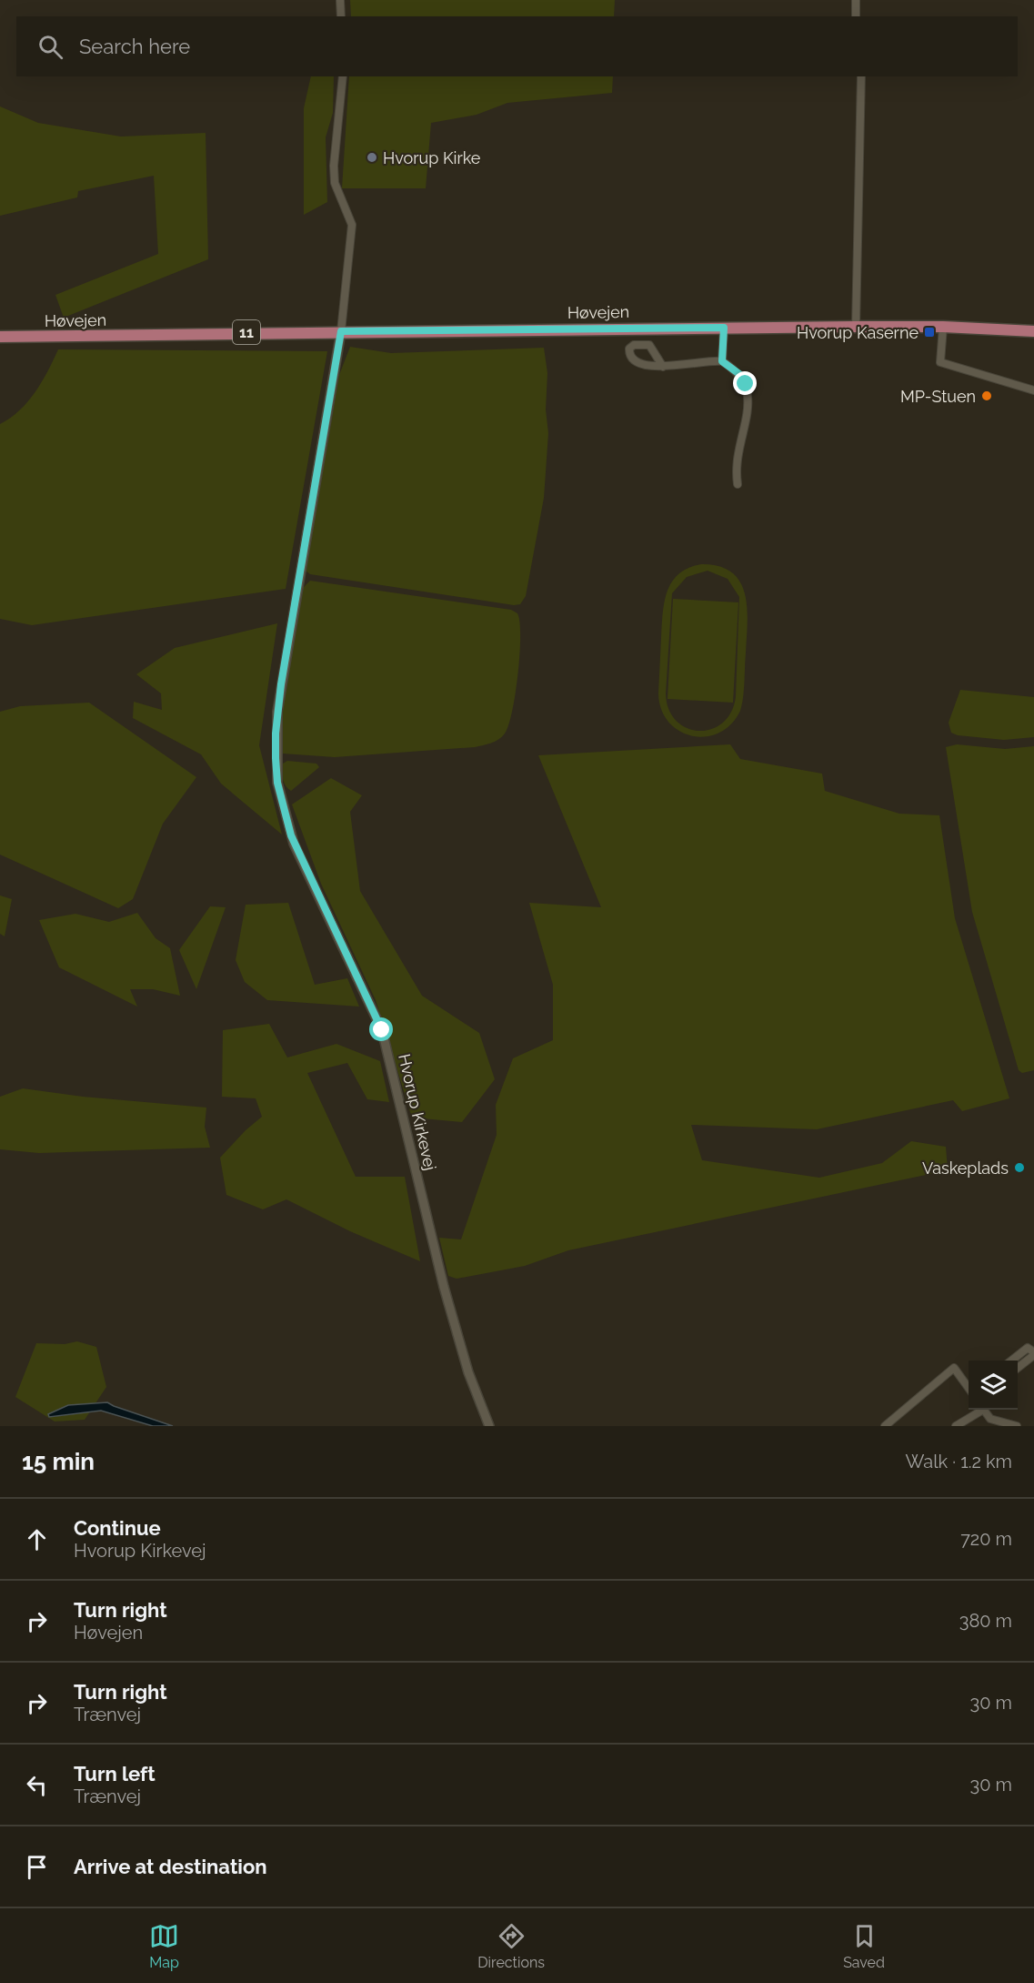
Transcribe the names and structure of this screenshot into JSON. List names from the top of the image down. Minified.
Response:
{"streets":{"main road":["Høvejen","11"],"street":["Hvorup Kirkevej"]},"crossings":[["Høvejen","Hvorup Kirkevej"]],"places":{"other":["Hvorup Kirke","MP-Stuen","Vaskeplads"],"transit":["Hvorup Kaserne"]},"page":{"search":"Search here","heading":["15 min","Walk · 1.2 km"],"list":[["Continue","Hvorup Kirkevej","720 m"],["Turn right","Høvejen","380 m"],["Turn right","Trænvej","30 m"],["Turn left","Trænvej","30 m"],"Arrive at destination"],"nav":["Map","Directions","Saved"]}}
